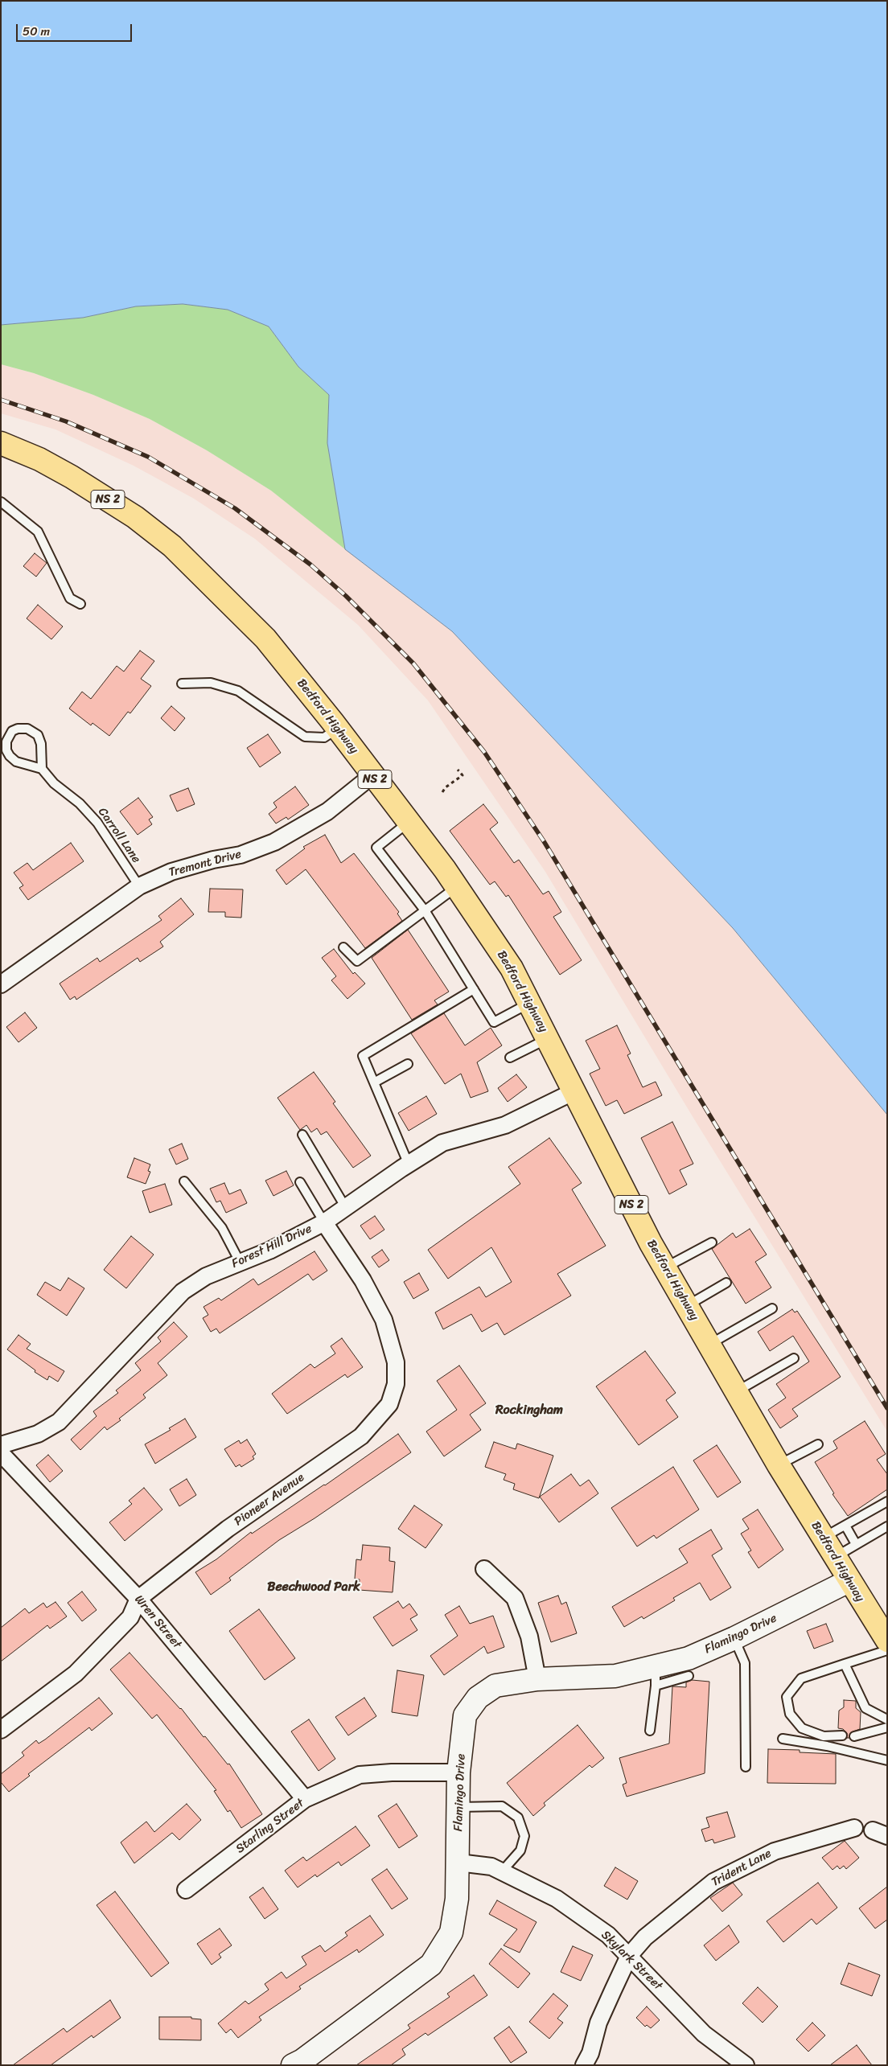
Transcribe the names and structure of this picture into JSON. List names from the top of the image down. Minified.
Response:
{"streets":{"main road":["NS 2","Bedford Highway"],"street":["Tremont Drive","Forest Hill Drive","Pioneer Avenue","Wren Street","Flamingo Drive","Starling Street","Trident Lane","Skylark Street"],"lane":["Carroll Lane"]},"crossings":[["Bedford Highway","Tremont Drive"],["Bedford Highway","Forest Hill Drive"],["Bedford Highway","Flamingo Drive"],["Carroll Lane","Tremont Drive"],["Forest Hill Drive","Pioneer Avenue"],["Pioneer Avenue","Wren Street"],["Wren Street","Starling Street"],["Flamingo Drive","Starling Street"],["Flamingo Drive","Skylark Street"],["Trident Lane","Skylark Street"]],"districts":["Rockingham","Beechwood Park"],"scale_bar":"50 m"}
